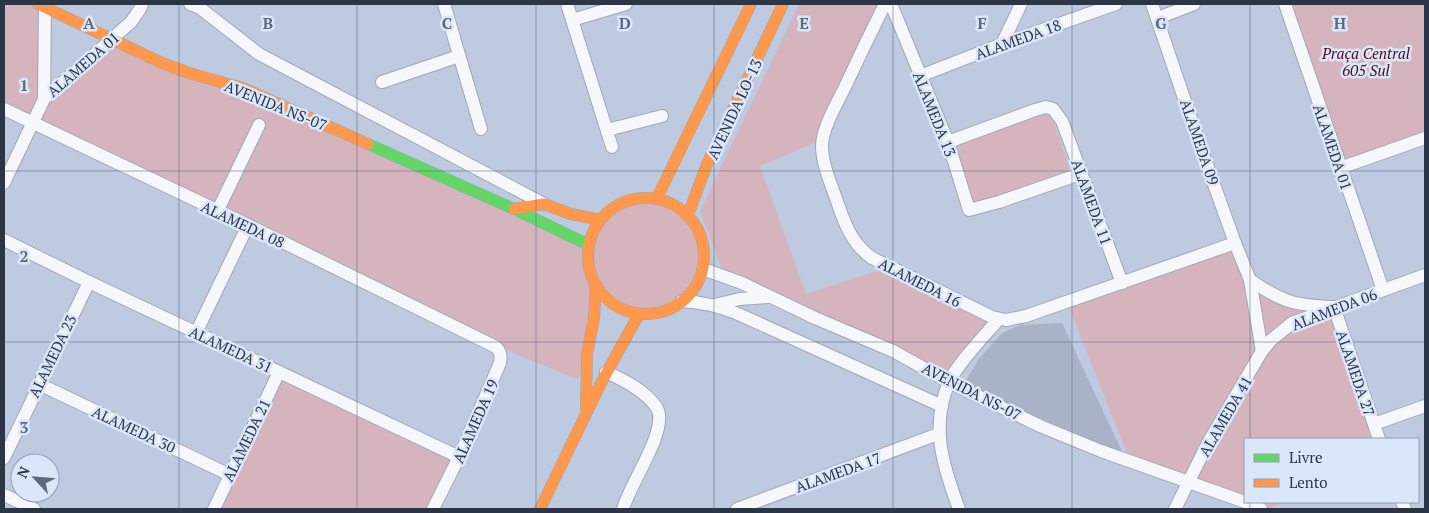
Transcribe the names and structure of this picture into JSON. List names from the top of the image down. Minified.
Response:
{"streets":{"street":["ALAMEDA 18","ALAMEDA 01","AVENIDA NS-07","AVENIDA LO-13","ALAMEDA 13","ALAMEDA 09","ALAMEDA 11","ALAMEDA 08","ALAMEDA 16","ALAMEDA 06","ALAMEDA 31","ALAMEDA 23","ALAMEDA 27","ALAMEDA 41","ALAMEDA 19","ALAMEDA 30","ALAMEDA 21","ALAMEDA 17"]},"crossings":[["ALAMEDA 18","ALAMEDA 13"],["ALAMEDA 01","AVENIDA NS-07"],["ALAMEDA 01","ALAMEDA 06"],["AVENIDA NS-07","AVENIDA LO-13"],["AVENIDA NS-07","ALAMEDA 41"],["ALAMEDA 13","ALAMEDA 11"],["ALAMEDA 09","ALAMEDA 16"],["ALAMEDA 11","ALAMEDA 16"],["ALAMEDA 08","ALAMEDA 19"],["ALAMEDA 06","ALAMEDA 27"],["ALAMEDA 06","ALAMEDA 41"],["ALAMEDA 31","ALAMEDA 23"],["ALAMEDA 31","ALAMEDA 19"],["ALAMEDA 31","ALAMEDA 21"],["ALAMEDA 23","ALAMEDA 30"],["ALAMEDA 30","ALAMEDA 21"]],"parks":["Praça Central 605 Sul"],"legend":["Livre","Lento"],"north":"top left","grid":{"columns":["A","B","C","D","E","F","G","H"],"rows":["1","2","3"]}}
